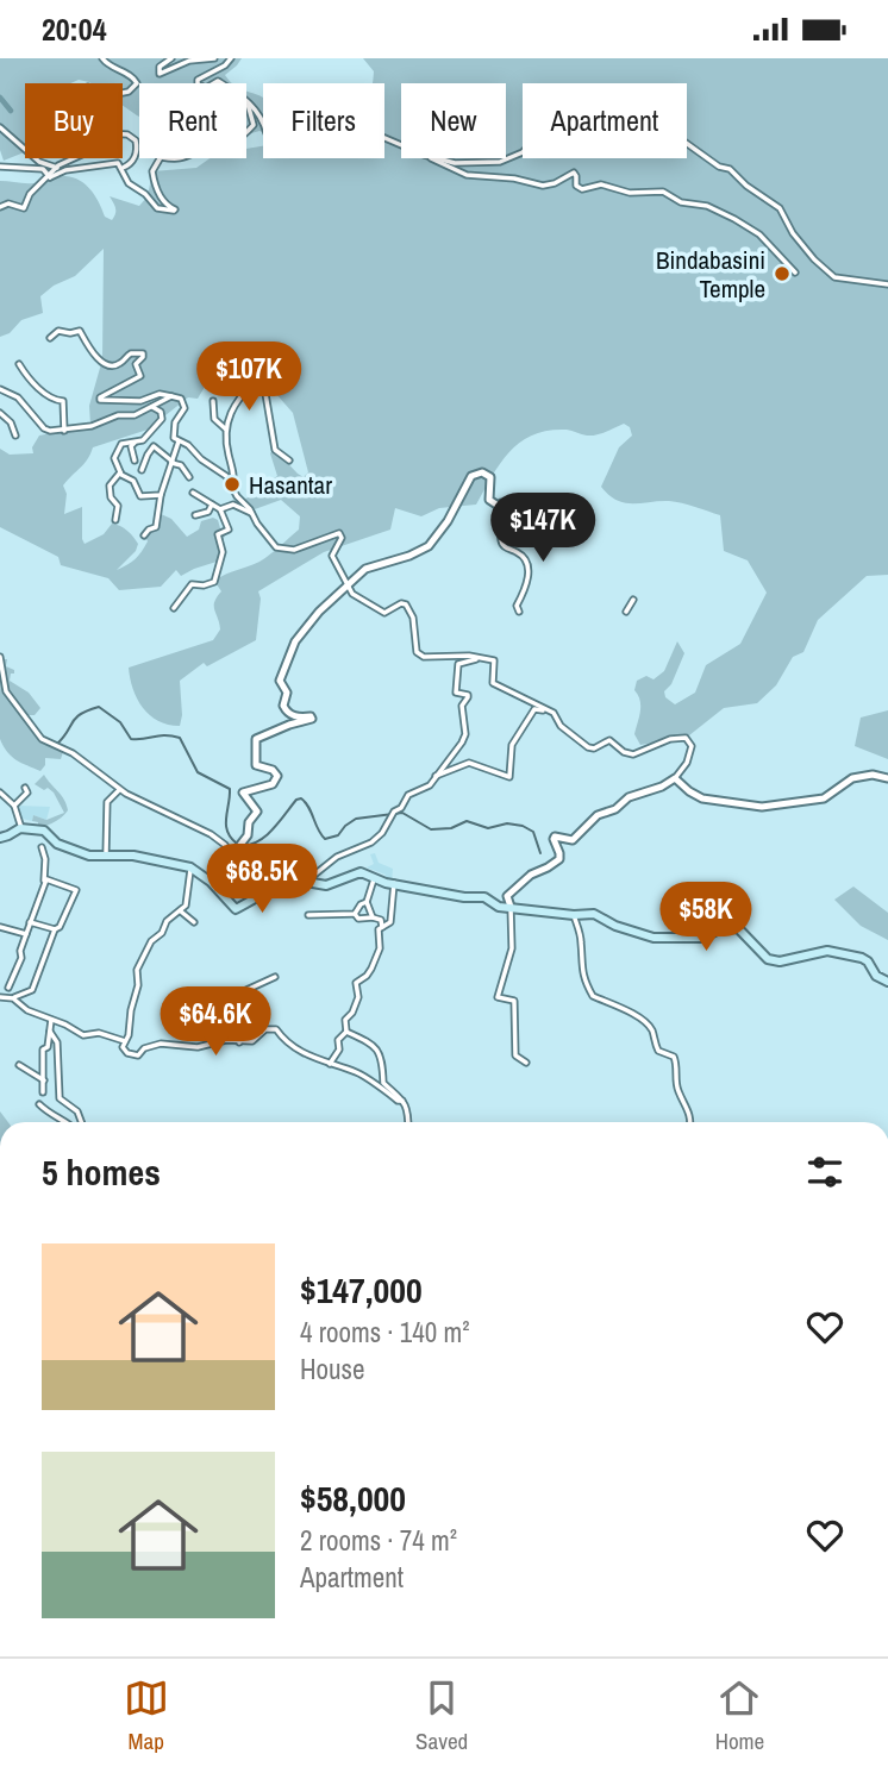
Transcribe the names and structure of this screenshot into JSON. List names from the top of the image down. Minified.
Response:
{"places":["Bindabasini Temple","Hasantar"],"page":{"status":"20:04","chip":["Buy","Rent","Filters","New","Apartment"],"price":["$107K","$147K","$68.5K","$58K","$64.6K"],"heading":"5 homes","list":[{"name":"$147,000","note":"4 rooms · 140 m² · House"},{"name":"$58,000","note":"2 rooms · 74 m² · Apartment"}],"tabs":["Map","Saved","Home"]}}
